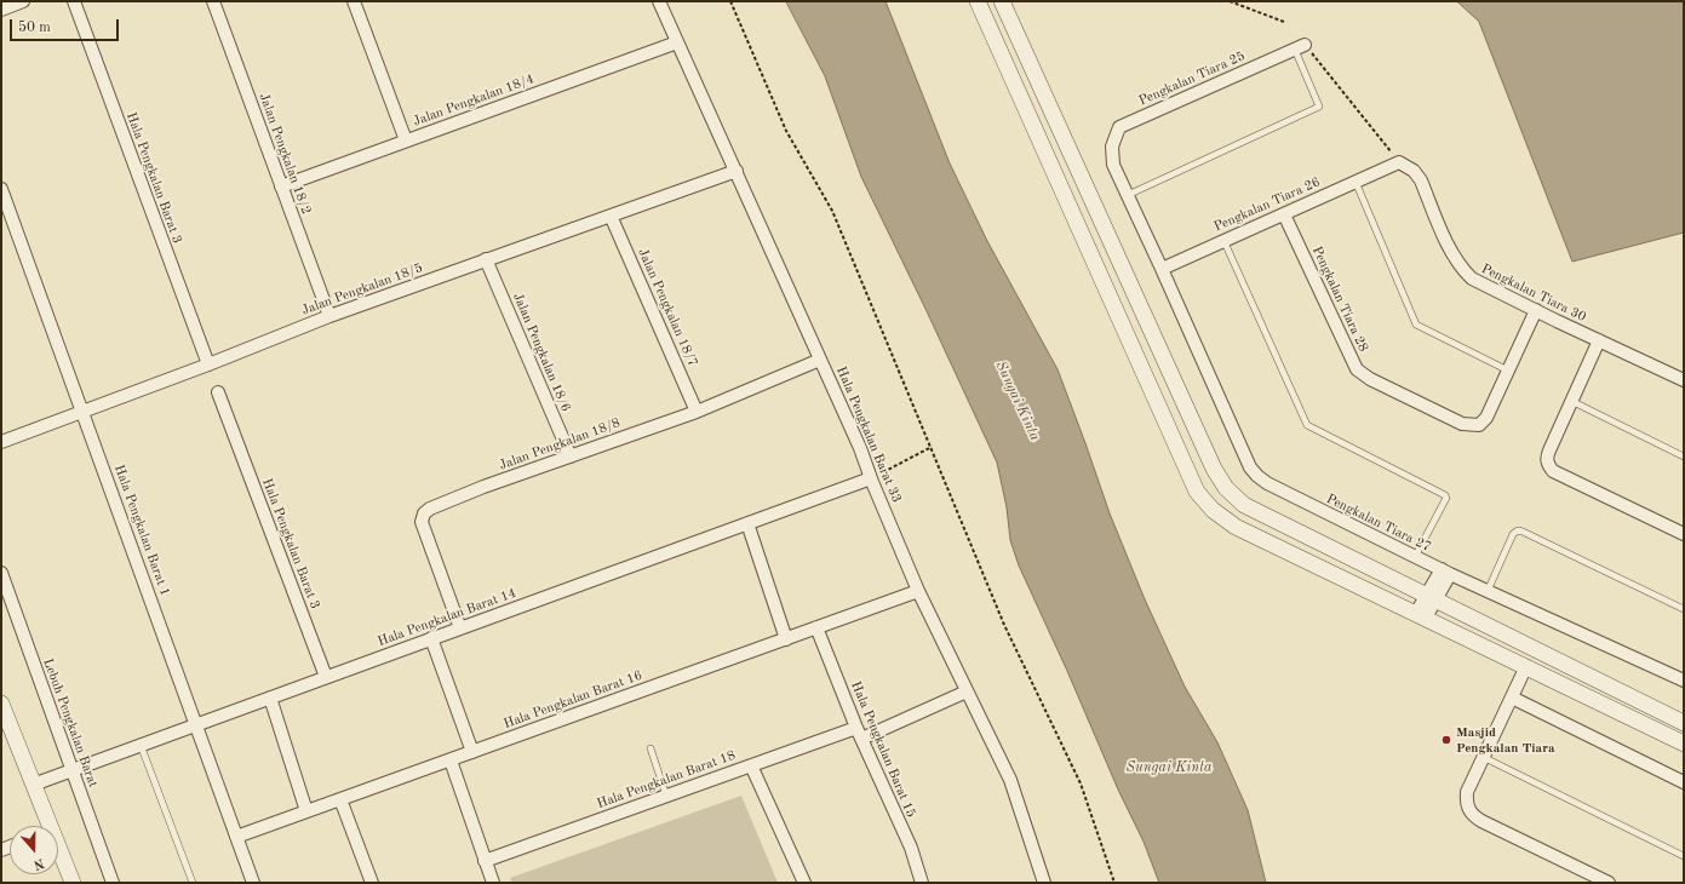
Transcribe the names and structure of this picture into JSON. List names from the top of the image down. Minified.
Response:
{"streets":{"street":["Pengkalan Tiara 25","Jalan Pengkalan 18/4","Jalan Pengkalan 18/2","Hala Pengkalan Barat 3","Pengkalan Tiara 26","Jalan Pengkalan 18/5","Pengkalan Tiara 30","Pengkalan Tiara 28","Jalan Pengkalan 18/7","Jalan Pengkalan 18/6","Hala Pengkalan Barat 33","Jalan Pengkalan 18/8","Pengkalan Tiara 27","Hala Pengkalan Barat 1","Hala Pengkalan Barat 14","Hala Pengkalan Barat 16","Lebuh Pengkalan Barat","Hala Pengkalan Barat 15","Hala Pengkalan Barat 18"]},"crossings":[["Jalan Pengkalan 18/4","Jalan Pengkalan 18/2"],["Jalan Pengkalan 18/4","Hala Pengkalan Barat 33"],["Jalan Pengkalan 18/2","Jalan Pengkalan 18/5"],["Hala Pengkalan Barat 3","Jalan Pengkalan 18/5"],["Hala Pengkalan Barat 3","Hala Pengkalan Barat 14"],["Pengkalan Tiara 26","Pengkalan Tiara 30"],["Pengkalan Tiara 26","Pengkalan Tiara 28"],["Pengkalan Tiara 26","Pengkalan Tiara 27"],["Jalan Pengkalan 18/5","Jalan Pengkalan 18/7"],["Jalan Pengkalan 18/5","Jalan Pengkalan 18/6"],["Jalan Pengkalan 18/5","Hala Pengkalan Barat 33"],["Jalan Pengkalan 18/5","Hala Pengkalan Barat 1"],["Jalan Pengkalan 18/7","Jalan Pengkalan 18/8"],["Jalan Pengkalan 18/6","Jalan Pengkalan 18/8"],["Hala Pengkalan Barat 33","Jalan Pengkalan 18/8"],["Hala Pengkalan Barat 33","Hala Pengkalan Barat 14"],["Hala Pengkalan Barat 33","Hala Pengkalan Barat 16"],["Hala Pengkalan Barat 33","Hala Pengkalan Barat 18"],["Jalan Pengkalan 18/8","Hala Pengkalan Barat 14"],["Hala Pengkalan Barat 1","Hala Pengkalan Barat 14"],["Hala Pengkalan Barat 1","Hala Pengkalan Barat 16"],["Hala Pengkalan Barat 14","Lebuh Pengkalan Barat"],["Hala Pengkalan Barat 16","Hala Pengkalan Barat 15"],["Hala Pengkalan Barat 15","Hala Pengkalan Barat 18"]],"water":["Sungai Kinta"],"places":["Masjid Pengkalan Tiara"],"scale_bar":"50 m","north":"bottom"}
